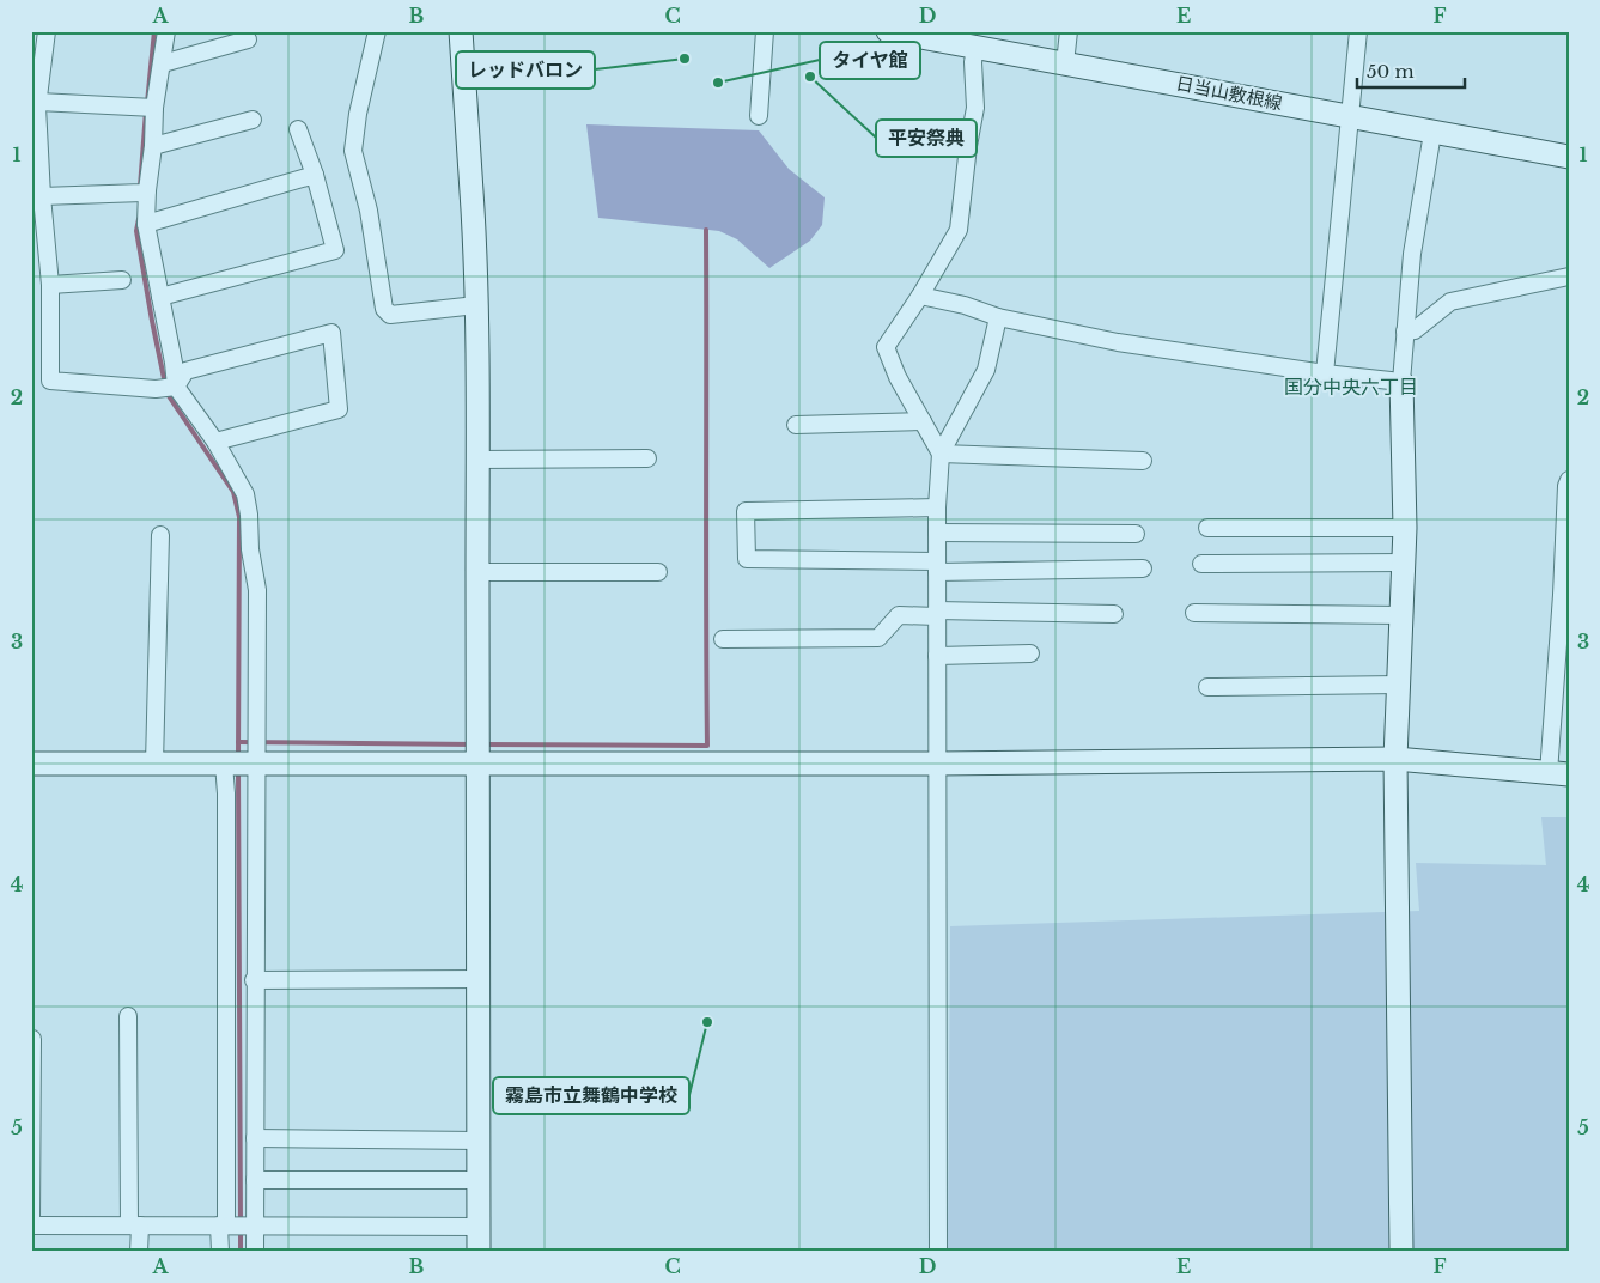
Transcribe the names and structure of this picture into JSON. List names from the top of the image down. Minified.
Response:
{"streets":{"street":["日当山敷根線"]},"districts":["国分中央六丁目"],"places":["レッドバロン","平安祭典","タイヤ館","霧島市立舞鶴中学校"],"scale_bar":"50 m","grid":{"columns":["A","B","C","D","E","F"],"rows":["1","2","3","4","5"]}}
